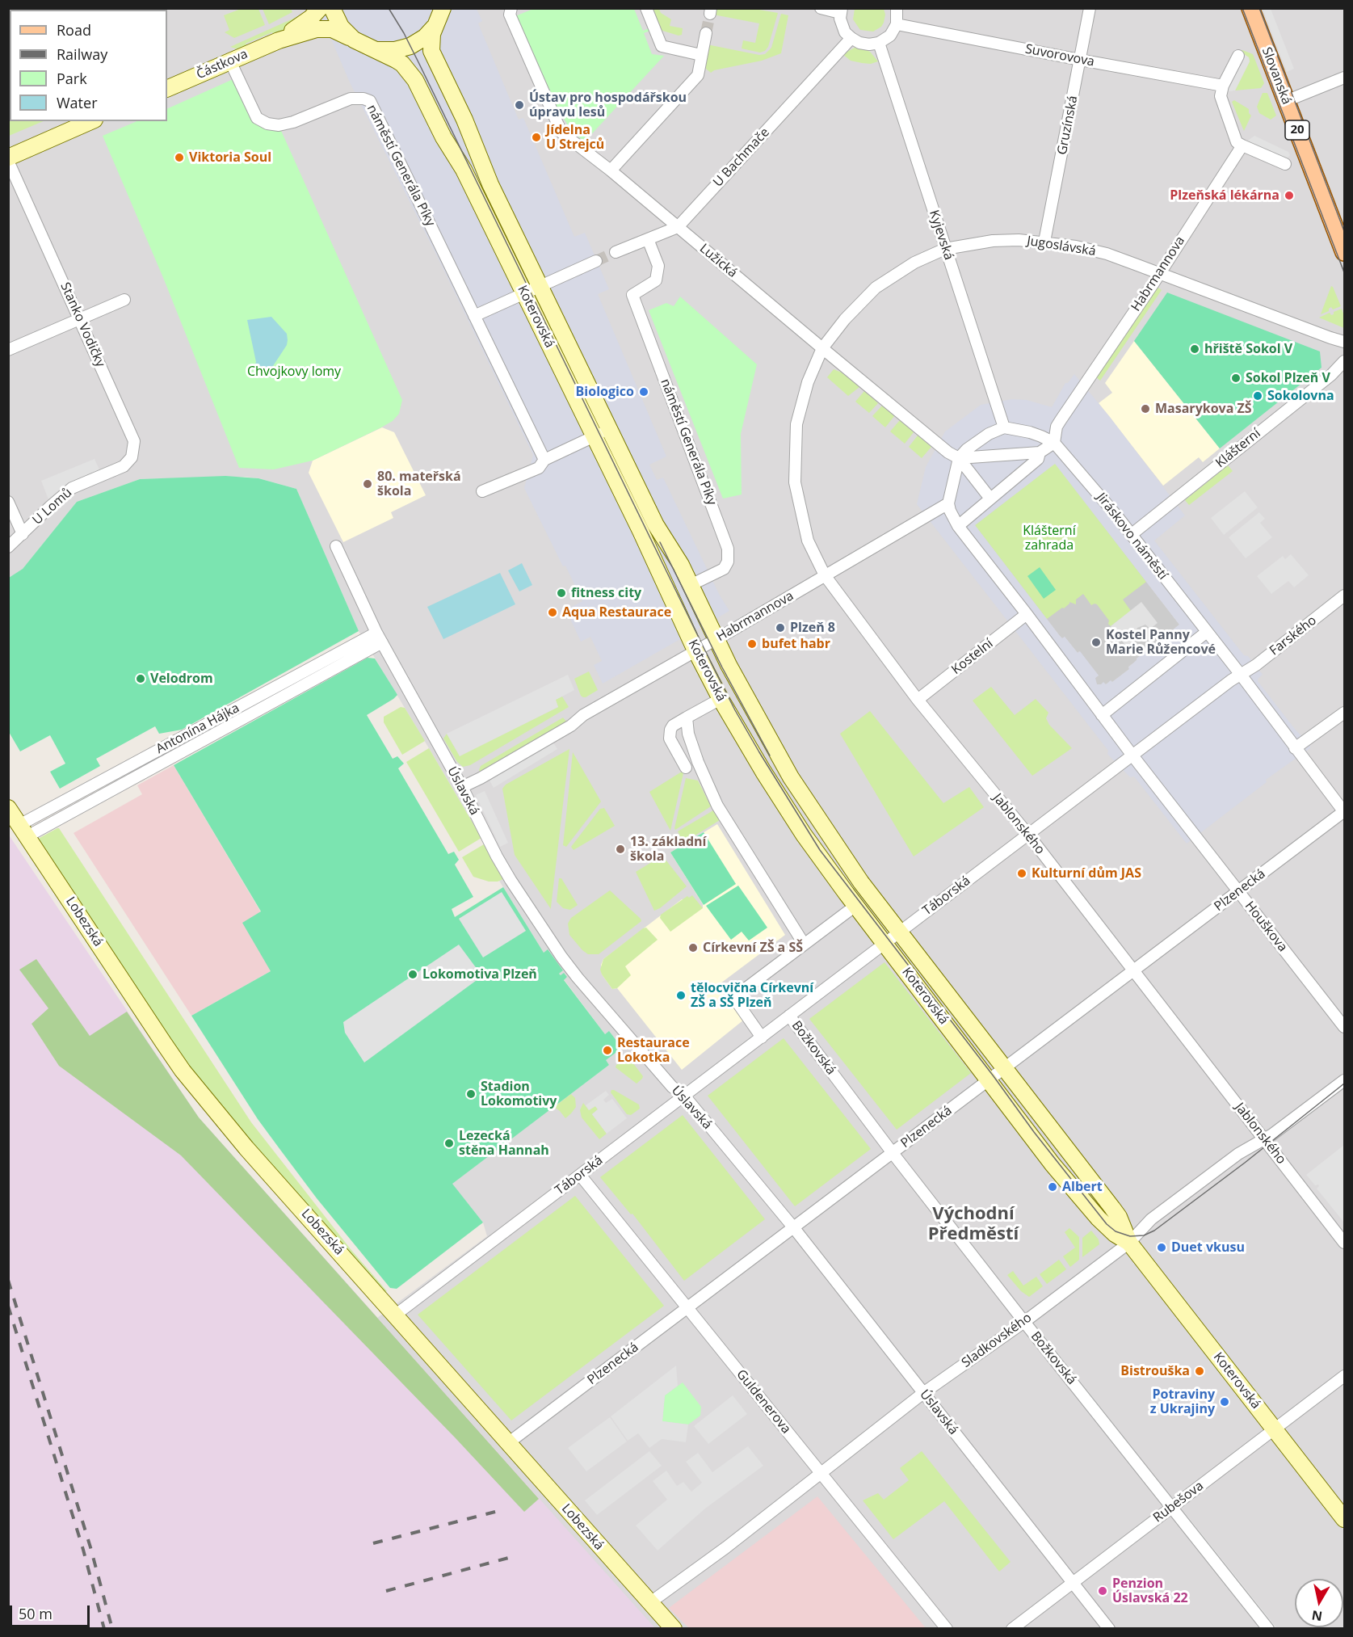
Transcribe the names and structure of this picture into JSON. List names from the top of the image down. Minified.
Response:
{"streets":{"main road":["Slovanská","20"],"street":["Suvorovova","Částkova","Gruzínská","U Bachmače","náměstí Generála Píky","Kyjevská","Jugoslávská","Lužická","Habrmannova","Koterovská","Stanko Vodičky","Klášterní","U Lomů","Jiráskovo náměstí","Farského","Kostelní","Antonína Hájka","Úslavská","Jablonského","Plzenecká","Táborská","Lobezská","Houškova","Božkovská","Sladkovského","Guldenerova","Rubešova"]},"crossings":[["Suvorovova","Gruzínská"],["Částkova","náměstí Generála Píky"],["Částkova","Koterovská"],["Gruzínská","Jugoslávská"],["U Bachmače","náměstí Generála Píky"],["U Bachmače","Lužická"],["náměstí Generála Píky","Koterovská"],["Kyjevská","Jugoslávská"],["Kyjevská","Jiráskovo náměstí"],["Jugoslávská","Lužická"],["Jugoslávská","Habrmannova"],["Jugoslávská","Jablonského"],["Habrmannova","Koterovská"],["Habrmannova","Jiráskovo náměstí"],["Habrmannova","Úslavská"],["Habrmannova","Jablonského"],["Koterovská","Plzenecká"],["Koterovská","Táborská"],["Koterovská","Sladkovského"],["Koterovská","Rubešova"],["Stanko Vodičky","U Lomů"],["Klášterní","Jiráskovo náměstí"],["Jiráskovo náměstí","Farského"],["Jiráskovo náměstí","Plzenecká"],["Kostelní","Jablonského"],["Antonína Hájka","Úslavská"],["Antonína Hájka","Lobezská"],["Úslavská","Plzenecká"],["Úslavská","Táborská"],["Úslavská","Sladkovského"],["Úslavská","Rubešova"],["Jablonského","Plzenecká"],["Jablonského","Táborská"],["Jablonského","Sladkovského"],["Plzenecká","Lobezská"],["Plzenecká","Houškova"],["Plzenecká","Božkovská"],["Plzenecká","Guldenerova"],["Táborská","Lobezská"],["Táborská","Houškova"],["Táborská","Božkovská"],["Táborská","Guldenerova"],["Lobezská","Sladkovského"],["Božkovská","Sladkovského"],["Božkovská","Rubešova"],["Sladkovského","Guldenerova"]],"districts":["Východní Předměstí"],"parks":["Chvojkovy lomy","Klášterní zahrada"],"places":["Ústav pro hospodářskou úpravu lesů","Jídelna U Strejců","Viktoria Soul","Plzeňská lékárna","hřiště Sokol V","Sokol Plzeň V","Biologico","Sokolovna","Masarykova ZŠ","80. mateřská škola","fitness city","Aqua Restaurace","Plzeň 8","Kostel Panny Marie Růžencové","bufet habr","Velodrom","13. základní škola","Kulturní dům JAS","Církevní ZŠ a SŠ","Lokomotiva Plzeň","tělocvična Církevní ZŠ a SŠ Plzeň","Restaurace Lokotka","Stadion Lokomotivy","Lezecká stěna Hannah","Albert","Duet vkusu","Bistrouška","Potraviny z Ukrajiny","Penzion Úslavská 22"],"legend":["Road","Railway","Park","Water"],"scale_bar":"50 m","north":"bottom"}
